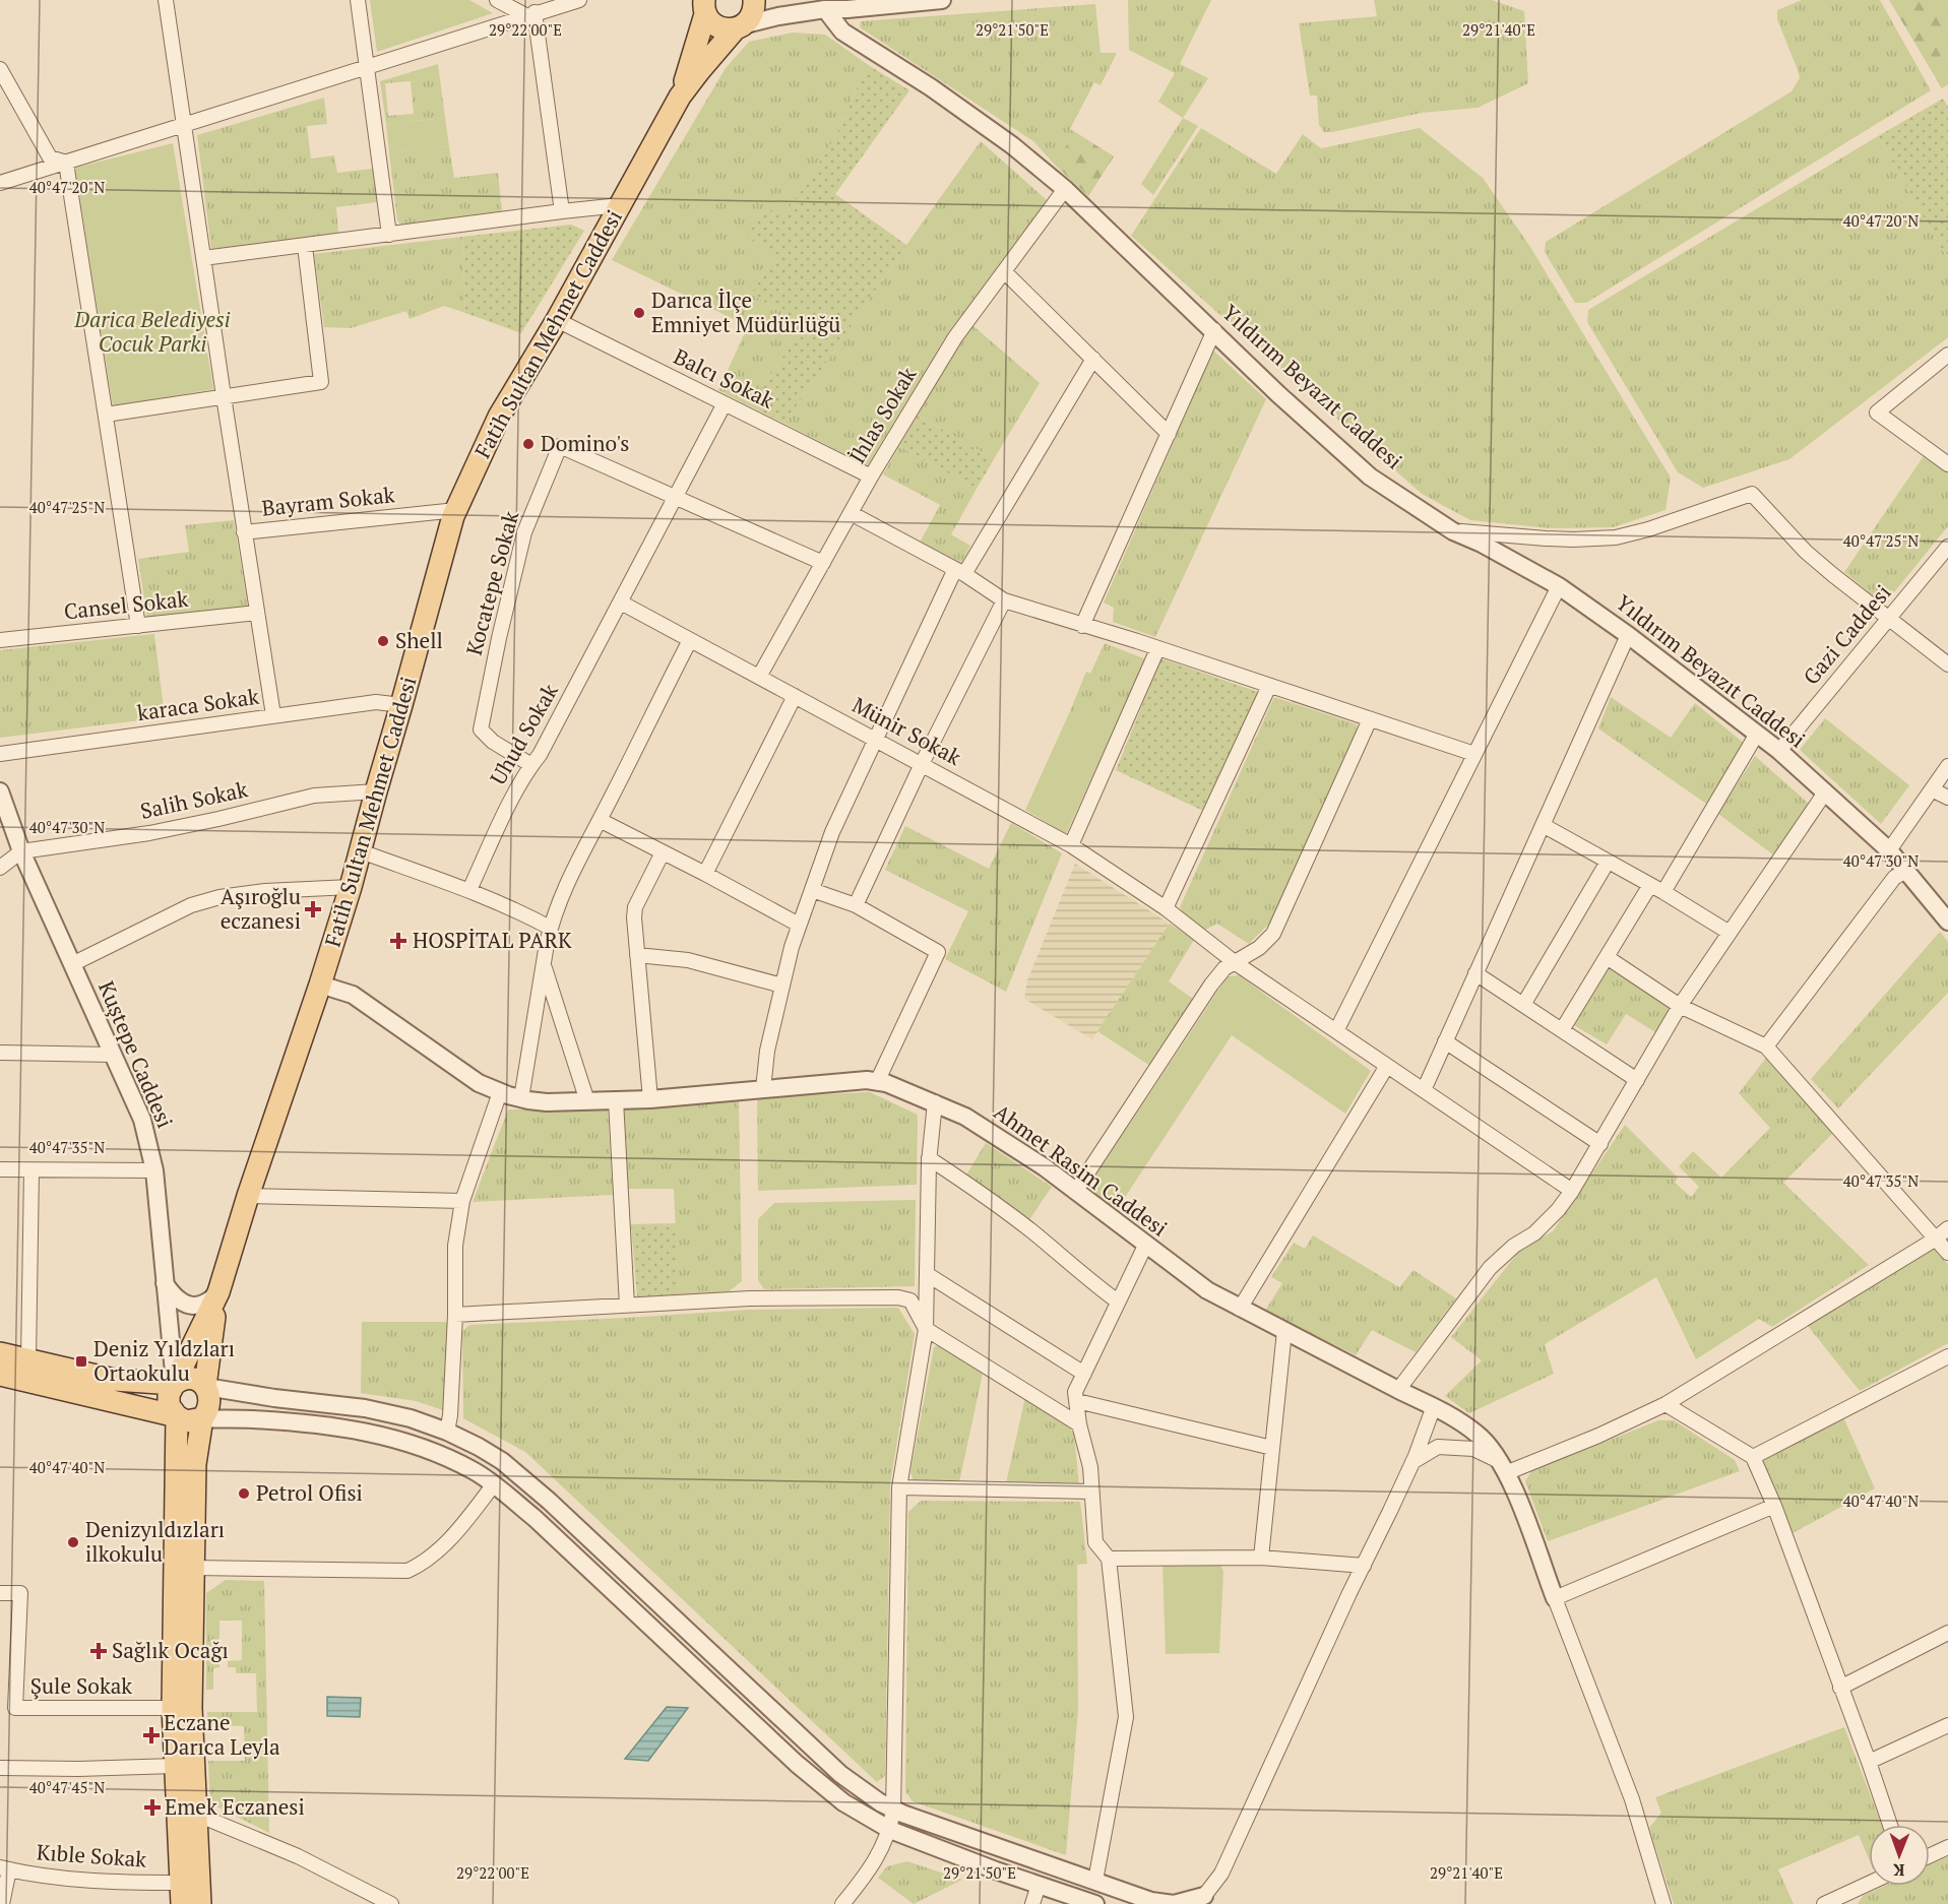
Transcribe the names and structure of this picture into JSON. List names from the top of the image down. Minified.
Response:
{"streets":{"main road":["Fatih Sultan Mehmet Caddesi"],"street":["Balcı Sokak","Yıldırım Beyazıt Caddesi","İhlas Sokak","Bayram Sokak","Kocatepe Sokak","Cansel Sokak","Gazi Caddesi","karaca Sokak","Münir Sokak","Uhud Sokak","Salih Sokak","Kuştepe Caddesi","Ahmet Rasim Caddesi","Şule Sokak","Kıble Sokak"]},"crossings":[["Fatih Sultan Mehmet Caddesi","Balcı Sokak"],["Fatih Sultan Mehmet Caddesi","Bayram Sokak"],["Fatih Sultan Mehmet Caddesi","karaca Sokak"],["Fatih Sultan Mehmet Caddesi","Salih Sokak"],["Fatih Sultan Mehmet Caddesi","Kuştepe Caddesi"],["Fatih Sultan Mehmet Caddesi","Ahmet Rasim Caddesi"],["Balcı Sokak","İhlas Sokak"],["Yıldırım Beyazıt Caddesi","İhlas Sokak"],["Yıldırım Beyazıt Caddesi","Gazi Caddesi"],["İhlas Sokak","Kocatepe Sokak"],["İhlas Sokak","Münir Sokak"],["Bayram Sokak","Cansel Sokak"],["Bayram Sokak","karaca Sokak"],["Kocatepe Sokak","Uhud Sokak"],["Münir Sokak","Uhud Sokak"],["Salih Sokak","Kuştepe Caddesi"]],"parks":["Darica Belediyesi Cocuk Parki"],"places":{"other":["Darıca İlçe Emniyet Müdürlüğü","Domino's","Shell","Petrol Ofisi","Denizyıldızları ilkokulu"],"health":["Aşıroğlu eczanesi","HOSPİTAL PARK","Sağlık Ocağı","Eczane Darıca Leyla","Emek Eczanesi"],"transit":["Deniz Yıldzları Ortaokulu"]},"north":"bottom","coordinates":["29°22'00\"E","29°21'50\"E","29°21'40\"E","40°47'20\"N","40°47'25\"N","40°47'30\"N","40°47'35\"N","40°47'40\"N","40°47'45\"N"]}
